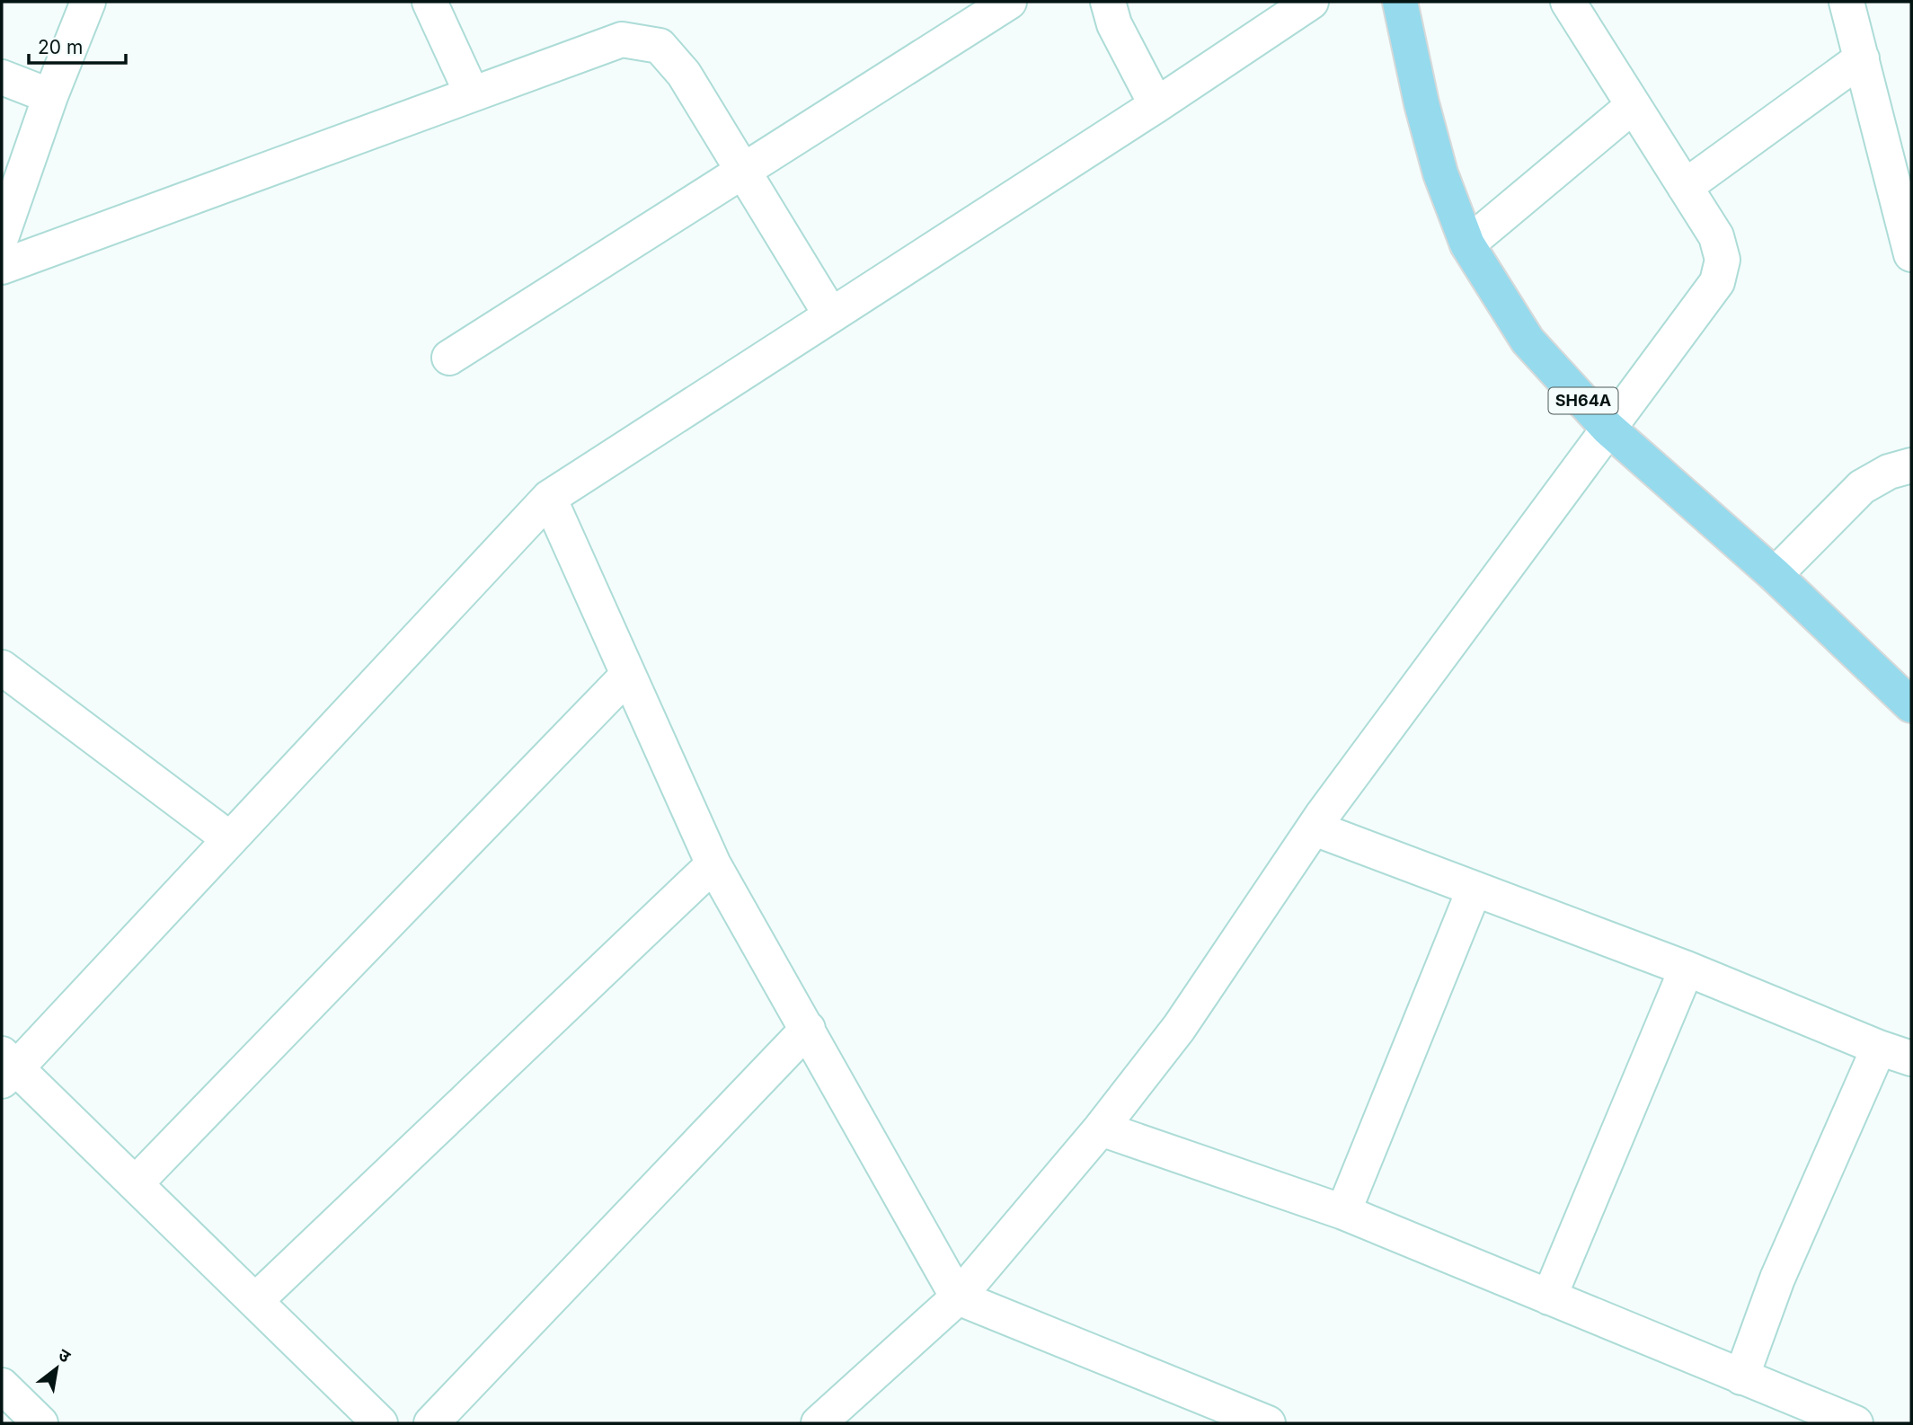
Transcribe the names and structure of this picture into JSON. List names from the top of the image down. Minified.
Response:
{"streets":{"main road":["SH64A"]},"scale_bar":"20 m","north":"top right"}
